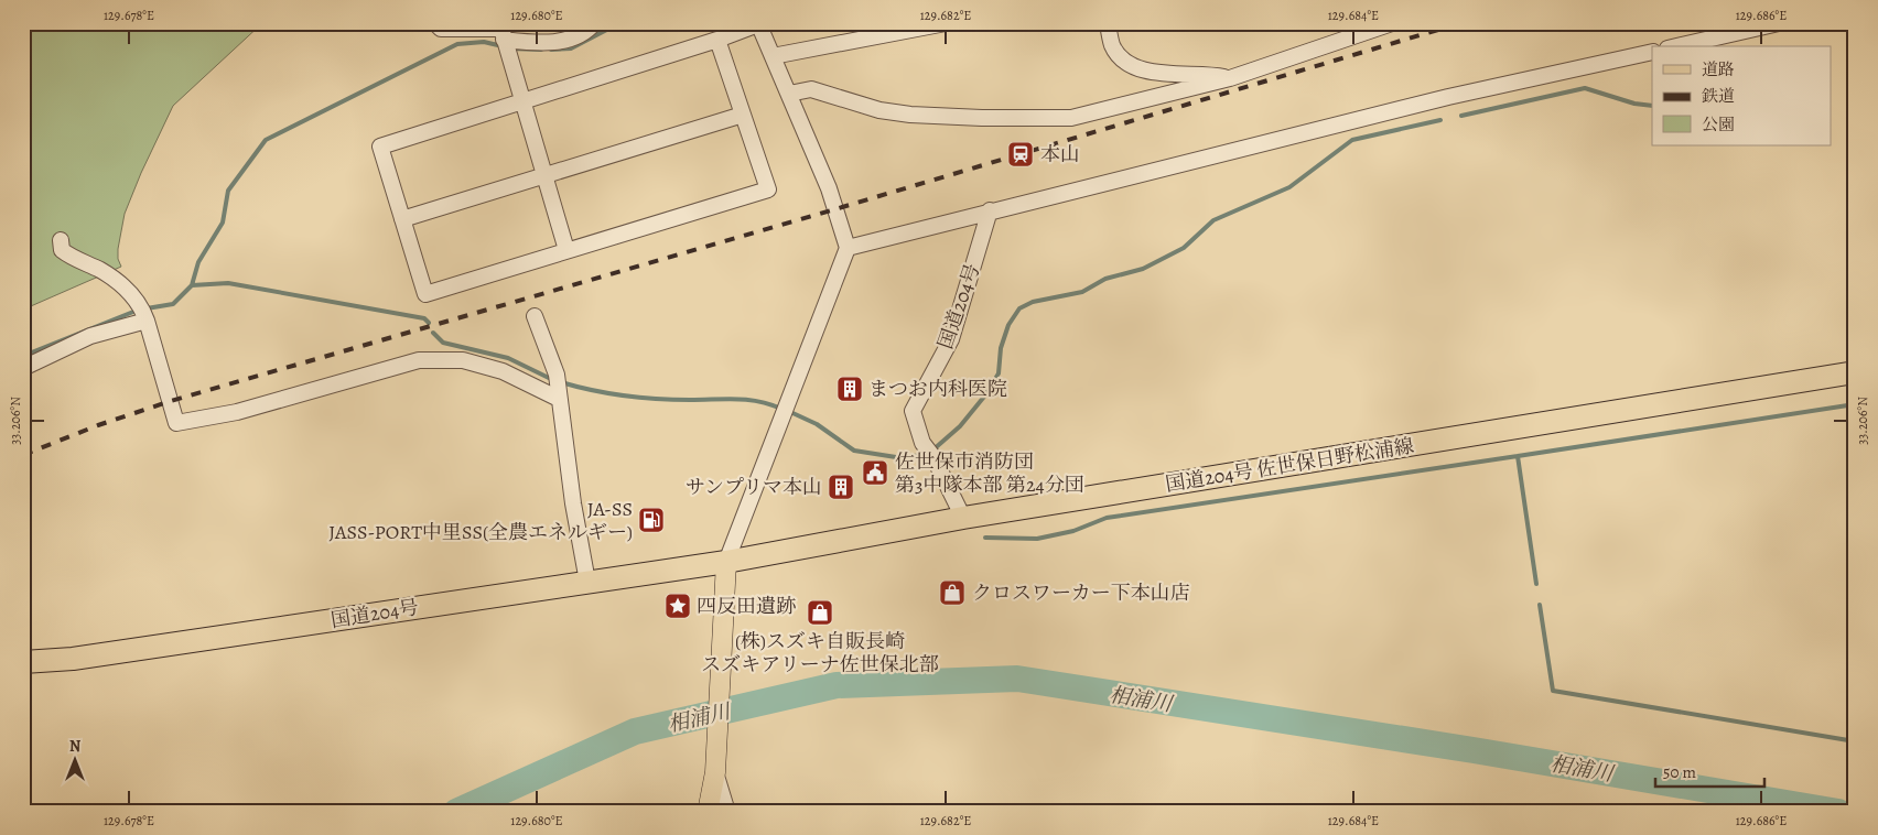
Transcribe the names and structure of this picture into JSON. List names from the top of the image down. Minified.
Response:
{"streets":{"highway":["国道204号","国道204号 佐世保日野松浦線"]},"crossings":[["国道204号","国道204号 佐世保日野松浦線"]],"water":["相浦川"],"places":{"station":["本山"],"building":["まつお内科医院","サンプリマ本山"],"public building":["佐世保市消防団 第3中隊本部 第24分団"],"fuel station":["JA-SS JASS-PORT中里SS(全農エネルギー)"],"shop":["クロスワーカー下本山店","(株)スズキ自販長崎 スズキアリーナ佐世保北部"],"place":["四反田遺跡"]},"legend":["道路","鉄道","公園"],"scale_bar":"50 m","north":"top","coordinates":["129.678°E","129.680°E","129.682°E","129.684°E","129.686°E","33.206°N"]}
